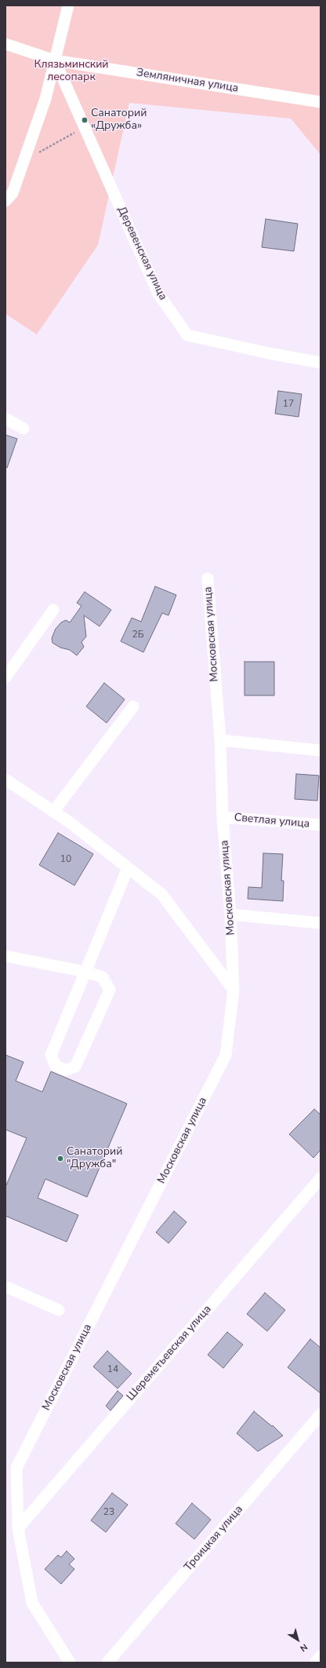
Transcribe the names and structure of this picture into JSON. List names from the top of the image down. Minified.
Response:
{"streets":{"street":["Земляничная улица","Деревенская улица","Московская улица","Светлая улица","Шереметьевская улица","Троицкая улица"]},"crossings":[["Земляничная улица","Деревенская улица"],["Московская улица","Светлая улица"],["Московская улица","Шереметьевская улица"]],"parks":["Клязьминский лесопарк"],"places":["Санаторий «Дружба»","Санаторий \"Дружба\""],"house_numbers":["17","2Б","10","14","23"],"north":"bottom right"}
